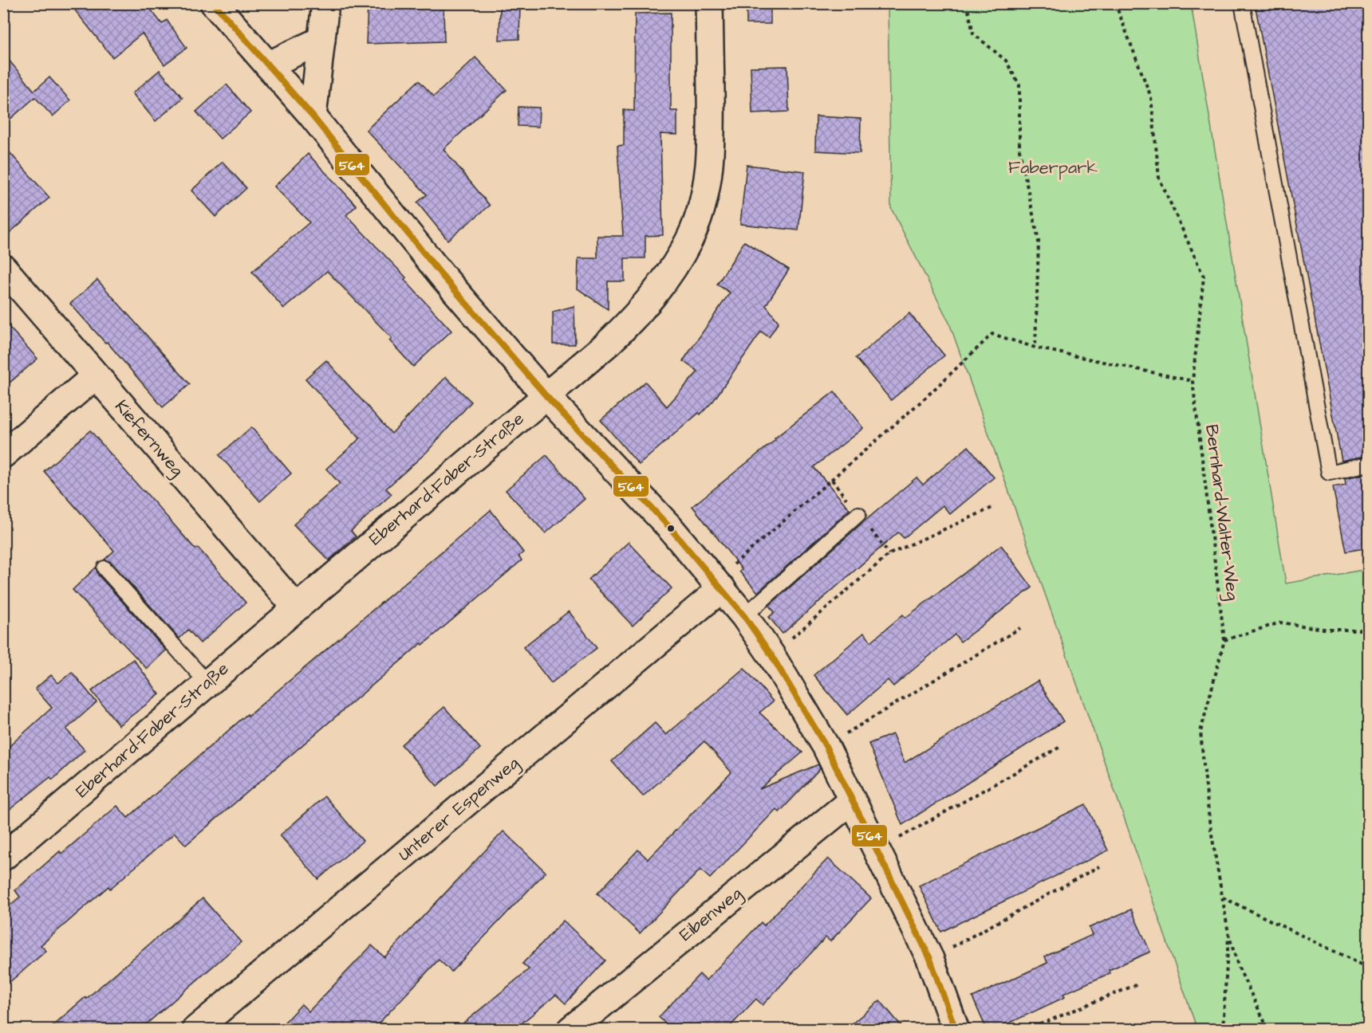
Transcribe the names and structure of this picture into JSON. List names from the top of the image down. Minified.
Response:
{"streets":{"street":["Kiefernweg","Eberhard-Faber-Straße","Unterer Espenweg","Eibenweg"],"path":["Bernhard-Walter-Weg"]},"crossings":[["Kiefernweg","Eberhard-Faber-Straße"]],"parks":["Faberpark"],"lines":["transit line 564"]}
